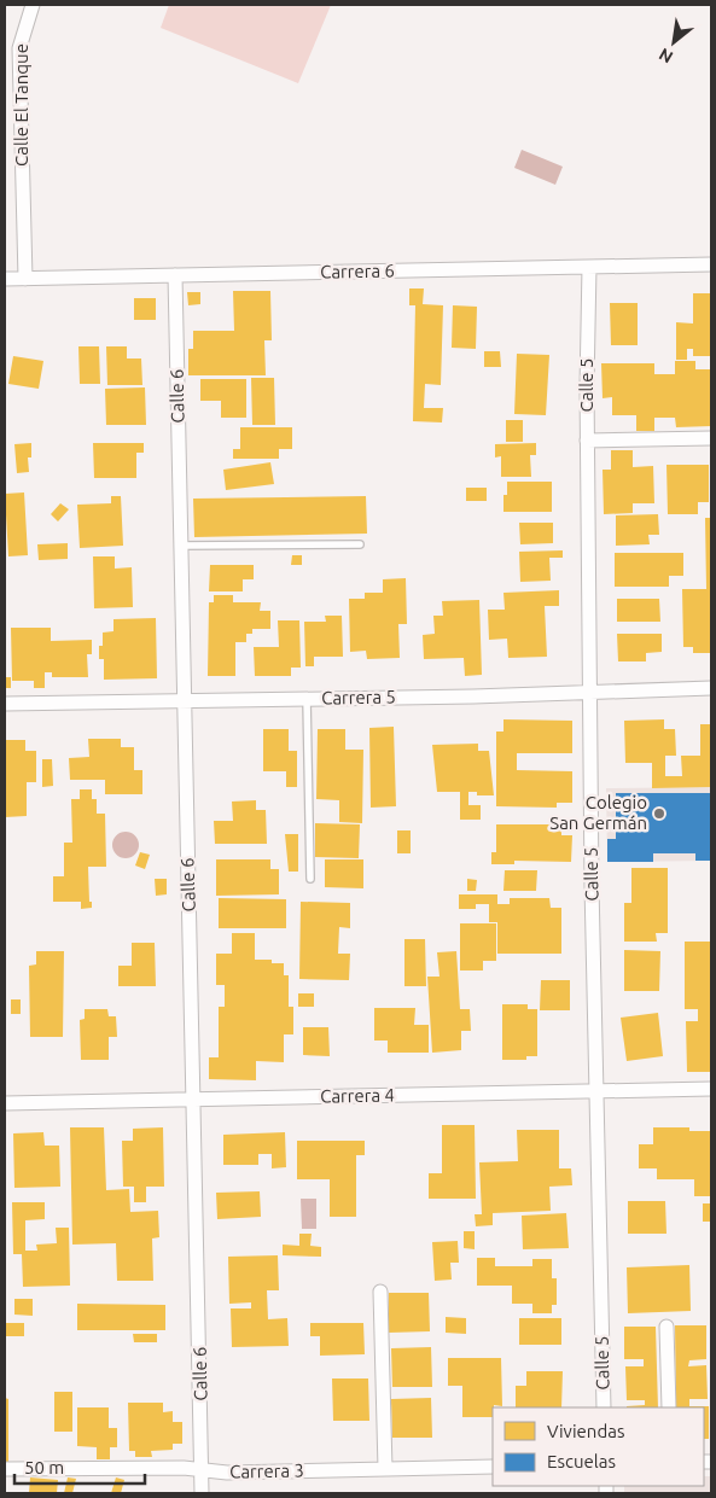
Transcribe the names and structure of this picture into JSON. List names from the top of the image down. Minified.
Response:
{"streets":{"street":["Calle El Tanque","Carrera 6","Calle 5","Calle 6","Carrera 5","Carrera 4","Carrera 3"]},"crossings":[["Calle El Tanque","Carrera 6"],["Carrera 6","Calle 5"],["Carrera 6","Calle 6"],["Calle 5","Carrera 5"],["Calle 5","Carrera 4"],["Calle 6","Carrera 5"],["Calle 6","Carrera 4"],["Calle 6","Carrera 3"]],"places":["Colegio San Germán"],"legend":["Viviendas","Escuelas"],"scale_bar":"50 m","north":"bottom left"}
